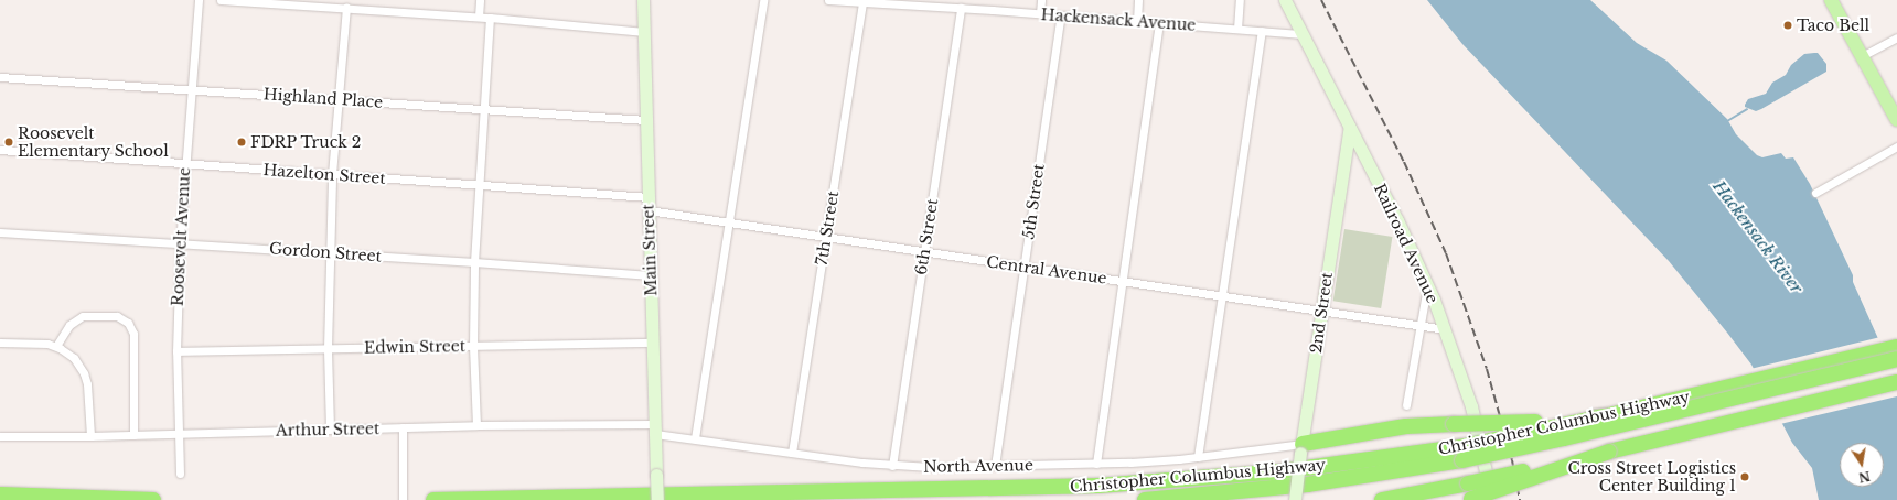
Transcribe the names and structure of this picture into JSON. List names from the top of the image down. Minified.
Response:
{"streets":{"highway":["Christopher Columbus Highway"],"main road":["Railroad Avenue","Main Street","2nd Street"],"street":["Hackensack Avenue","Highland Place","Hazelton Street","5th Street","7th Street","Roosevelt Avenue","6th Street","Gordon Street","Central Avenue","Edwin Street","Arthur Street","North Avenue"]},"crossings":[["Hackensack Avenue","5th Street"],["Hackensack Avenue","7th Street"],["Hackensack Avenue","6th Street"],["Hackensack Avenue","Railroad Avenue"],["Highland Place","Roosevelt Avenue"],["Highland Place","Main Street"],["Hazelton Street","Roosevelt Avenue"],["Hazelton Street","Main Street"],["5th Street","Central Avenue"],["5th Street","North Avenue"],["7th Street","Central Avenue"],["7th Street","North Avenue"],["Roosevelt Avenue","Gordon Street"],["Roosevelt Avenue","Edwin Street"],["Roosevelt Avenue","Arthur Street"],["6th Street","Central Avenue"],["6th Street","North Avenue"],["Railroad Avenue","Central Avenue"],["Railroad Avenue","2nd Street"],["Main Street","Gordon Street"],["Main Street","Central Avenue"],["Main Street","Edwin Street"],["Main Street","Arthur Street"],["Main Street","North Avenue"],["Central Avenue","2nd Street"],["2nd Street","North Avenue"],["Arthur Street","North Avenue"]],"water":["Hackensack River"],"places":["Taco Bell","Roosevelt Elementary School","FDRP Truck 2","Cross Street Logistics Center Building 1"],"north":"bottom"}
